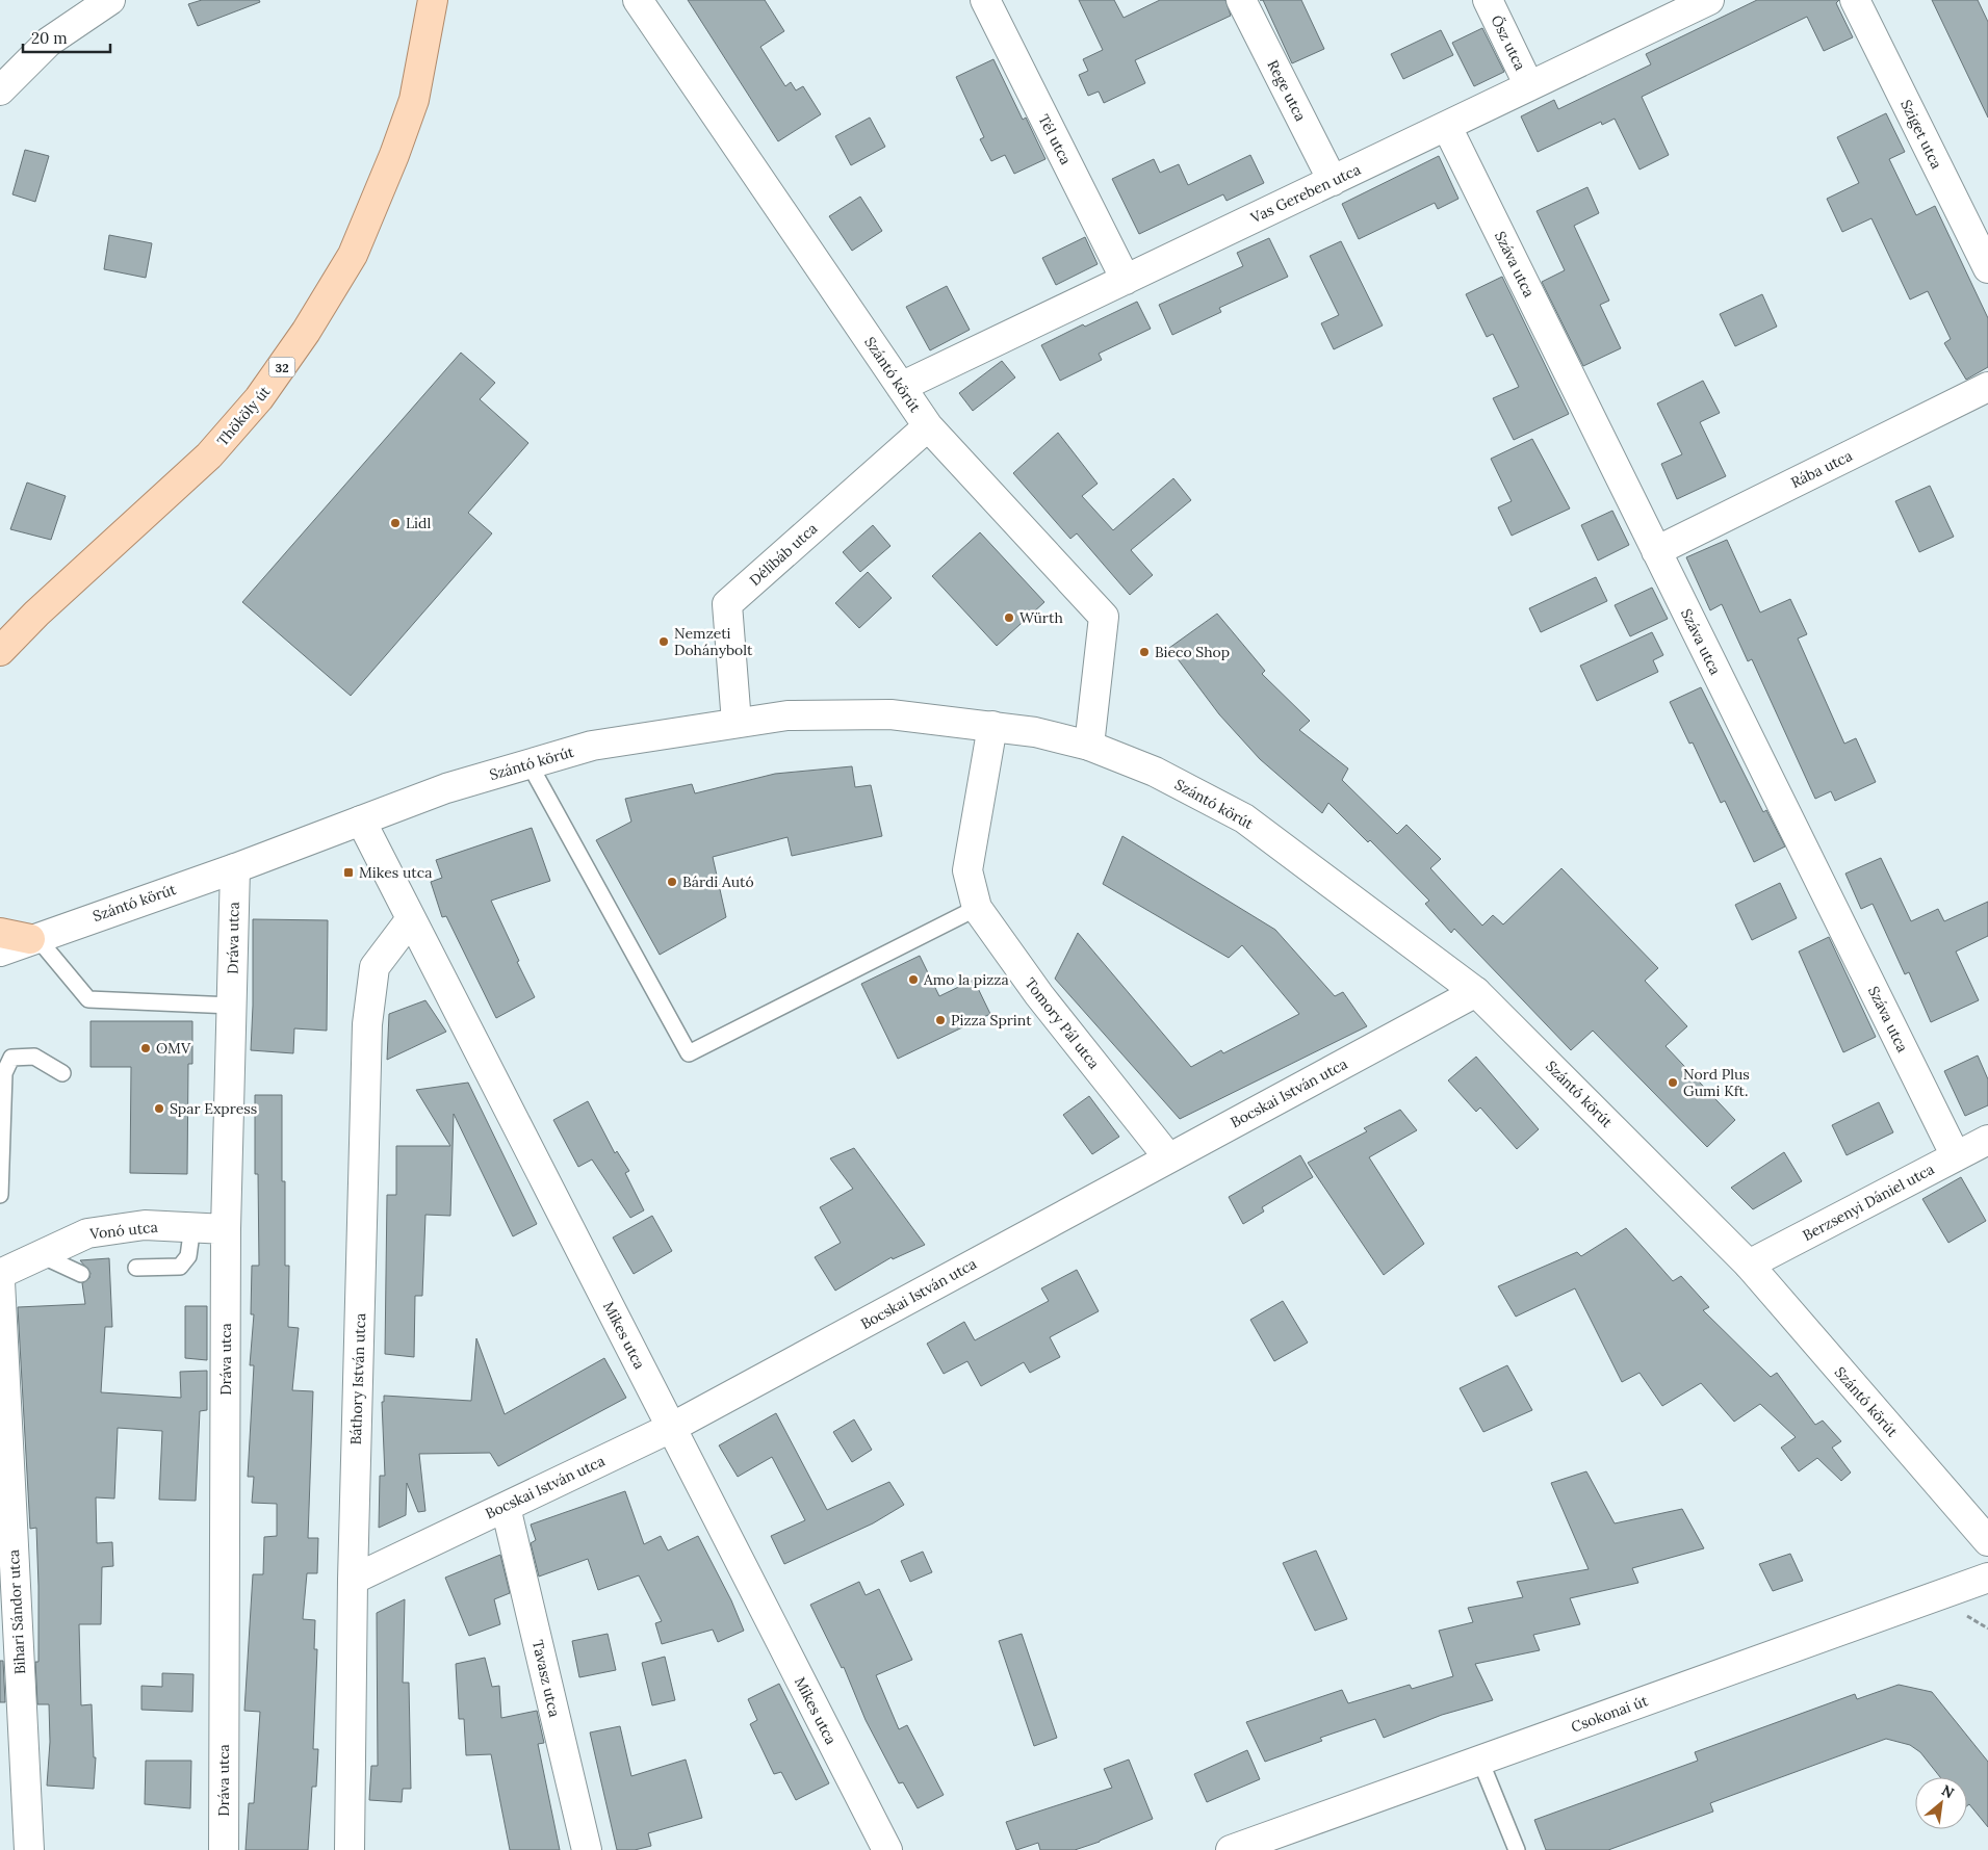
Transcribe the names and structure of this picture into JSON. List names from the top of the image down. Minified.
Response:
{"streets":{"main road":["32","Thököly út"],"street":["Ősz utca","Rege utca","Sziget utca","Tél utca","Vas Gereben utca","Száva utca","Szántó körút","Rába utca","Délibáb utca","Dráva utca","Tomory Pál utca","Bocskai István utca","Berzsenyi Dániel utca","Vonó utca","Mikes utca","Báthory István utca","Bihari Sándor utca","Tavasz utca","Csokonai út"]},"crossings":[["Ősz utca","Vas Gereben utca"],["Rege utca","Vas Gereben utca"],["Tél utca","Vas Gereben utca"],["Vas Gereben utca","Száva utca"],["Vas Gereben utca","Szántó körút"],["Száva utca","Rába utca"],["Száva utca","Berzsenyi Dániel utca"],["Szántó körút","Délibáb utca"],["Szántó körút","Dráva utca"],["Szántó körút","Tomory Pál utca"],["Szántó körút","Bocskai István utca"],["Szántó körút","Berzsenyi Dániel utca"],["Szántó körút","Mikes utca"],["Dráva utca","Vonó utca"],["Tomory Pál utca","Bocskai István utca"],["Bocskai István utca","Mikes utca"],["Bocskai István utca","Báthory István utca"],["Bocskai István utca","Tavasz utca"],["Mikes utca","Báthory István utca"]],"places":{"other":["Lidl","Würth","Nemzeti Dohánybolt","Bieco Shop","Bárdi Autó","Amo la pizza","Pizza Sprint","OMV","Nord Plus Gumi Kft.","Spar Express"],"transit":["Mikes utca"]},"scale_bar":"20 m","north":"top right"}
